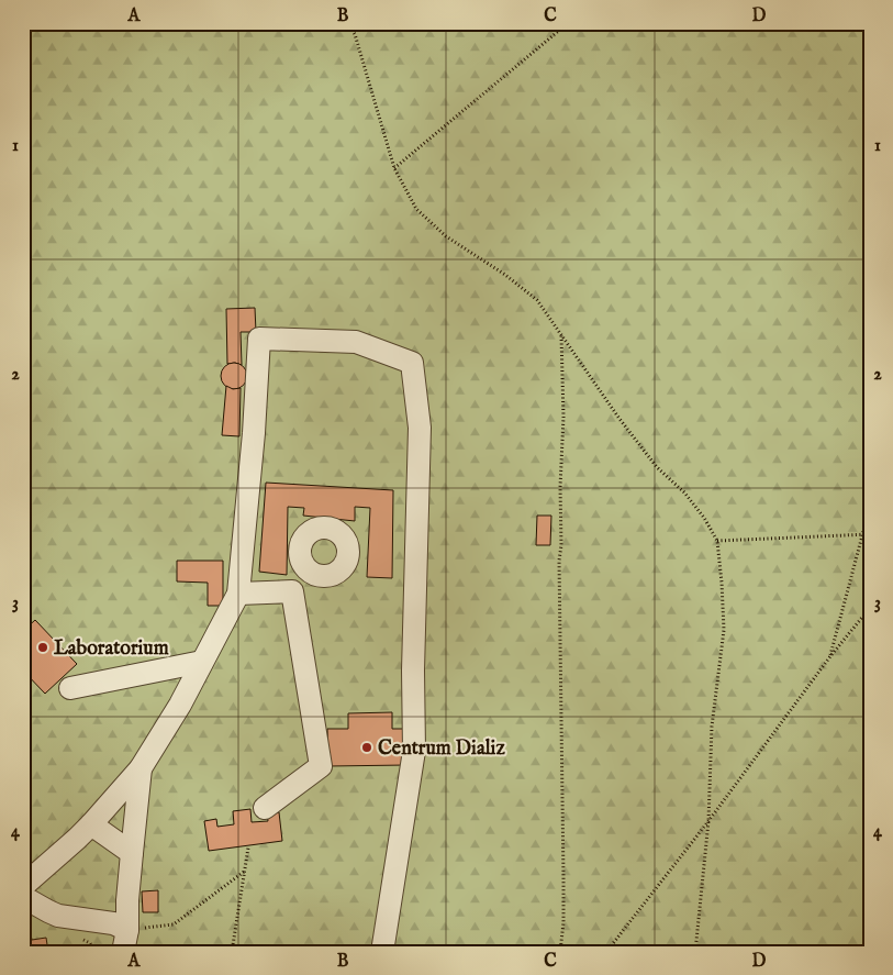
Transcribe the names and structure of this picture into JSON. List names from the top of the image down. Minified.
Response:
{"places":["Laboratorium","Centrum Dializ"],"grid":{"columns":["A","B","C","D"],"rows":["1","2","3","4"]}}
